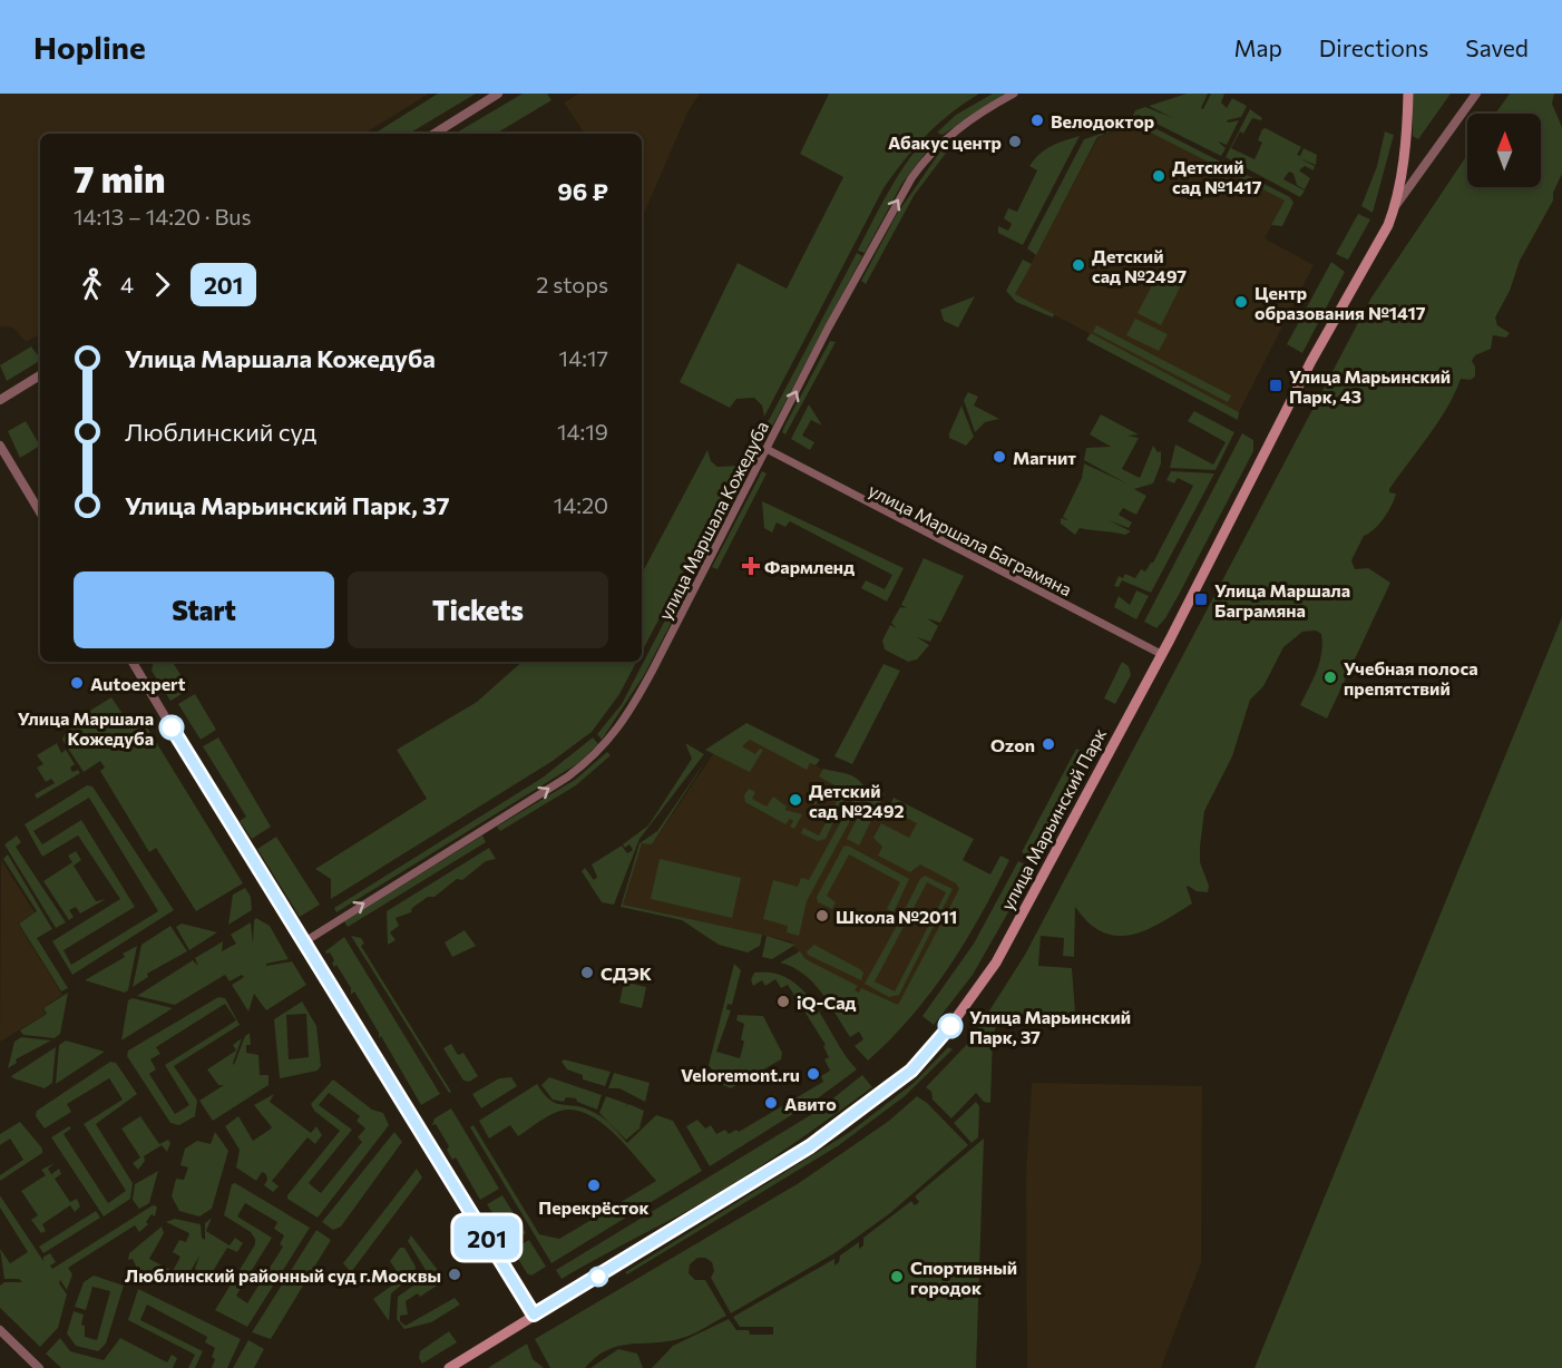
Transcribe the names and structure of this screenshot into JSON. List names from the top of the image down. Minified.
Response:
{"streets":{"main road":["улица Марьинский Парк"],"street":["улица Маршала Кожедуба","улица Маршала Баграмяна"]},"crossings":[["улица Маршала Кожедуба","улица Маршала Баграмяна"],["улица Маршала Баграмяна","улица Марьинский Парк"]],"one_way":["улица Маршала Кожедуба"],"places":{"other":["Велодоктор","Абакус центр","Детский сад №1417","Детский сад №2497","Центр образования №1417","Магнит","Учебная полоса препятствий","Autoexpert","Улица Маршала Кожедуба","Ozon","Детский сад №2492","Школа №2011","СДЭК","iQ-Сад","Улица Марьинский Парк, 37","Veloremont.ru","Авито","Перекрёсток","Люблинский районный суд г.Москвы","Спортивный городок"],"transit":["Улица Марьинский Парк, 43","Улица Маршала Баграмяна"],"health":["Фармленд"]},"lines":["bus line 201"],"north":"top","page":{"header":"Hopline","nav":["Map","Directions","Saved"],"on_map":"201","heading":["7 min","14:13 – 14:20 · Bus","96 ₽"],"legs":["4","201","2 stops"],"list":[{"name":"Улица Маршала Кожедуба","value":"14:17"},{"name":"Люблинский суд","value":"14:19"},{"name":"Улица Марьинский Парк, 37","value":"14:20"}],"buttons":["Start","Tickets"]}}
